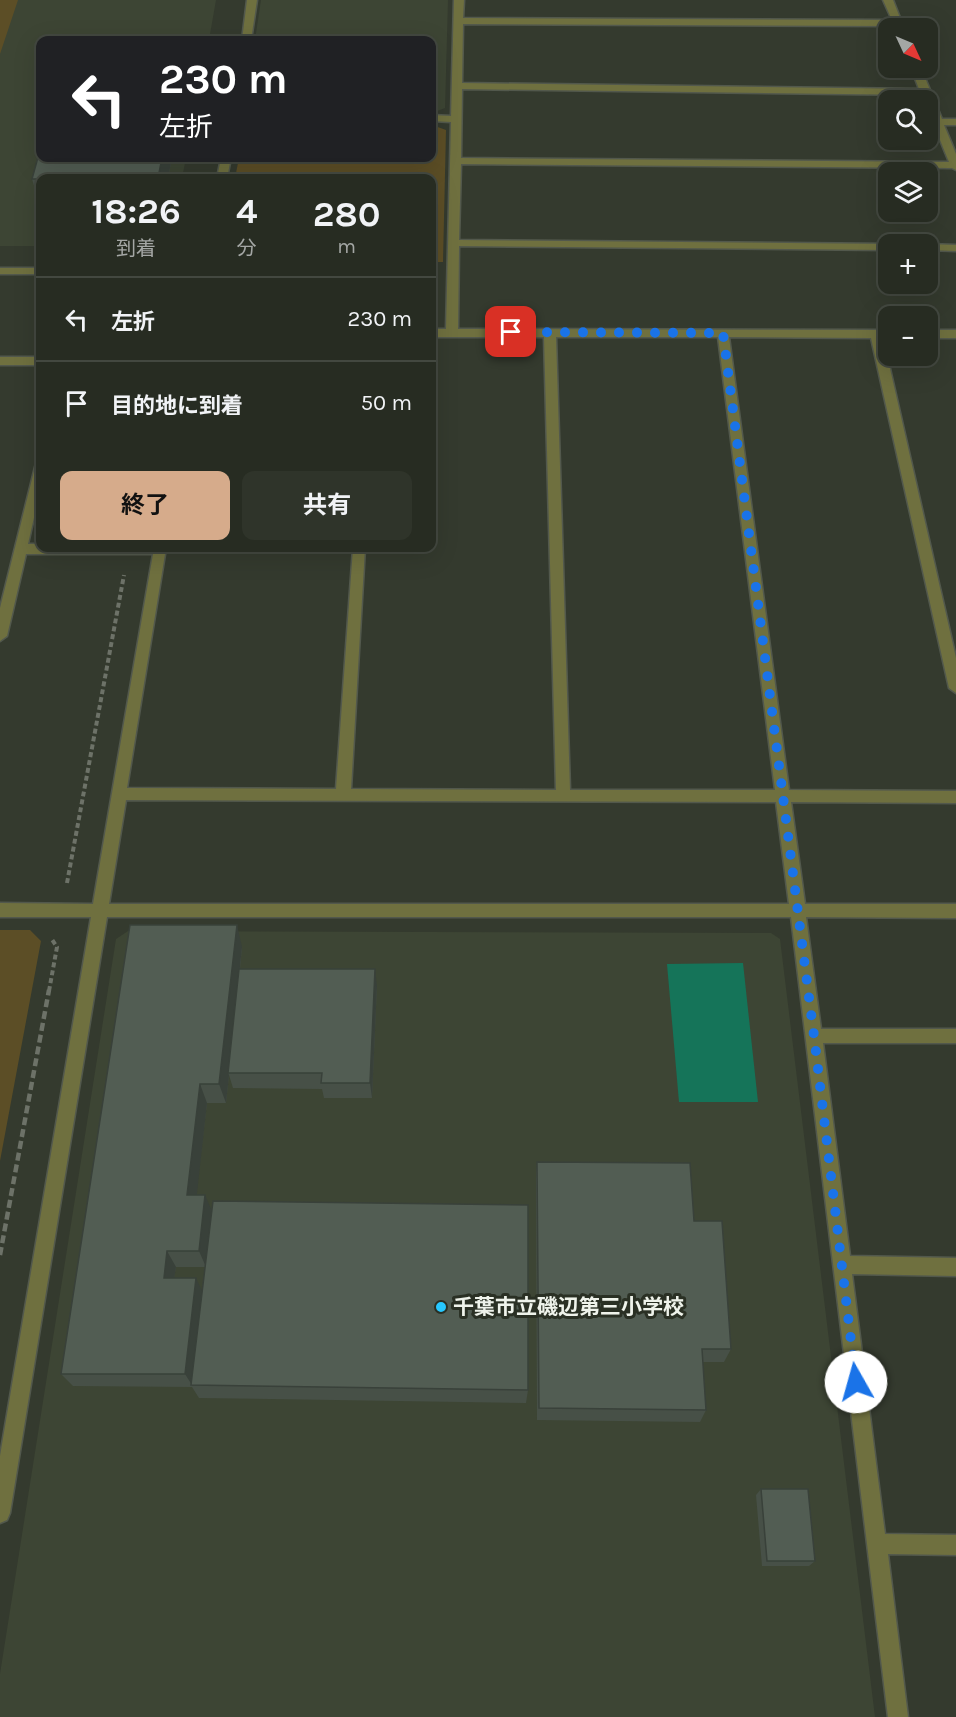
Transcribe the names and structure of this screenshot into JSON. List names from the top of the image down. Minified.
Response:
{"places":["千葉市立磯辺第三小学校"],"north":"bottom right","page":{"map_buttons":["+","−"],"turn":["230 m","左折"],"eta":["18:26","到着","4","分","280","m"],"list":[{"name":"左折","value":"230 m"},{"name":"目的地に到着","value":"50 m"}],"buttons":["終了","共有"]}}
